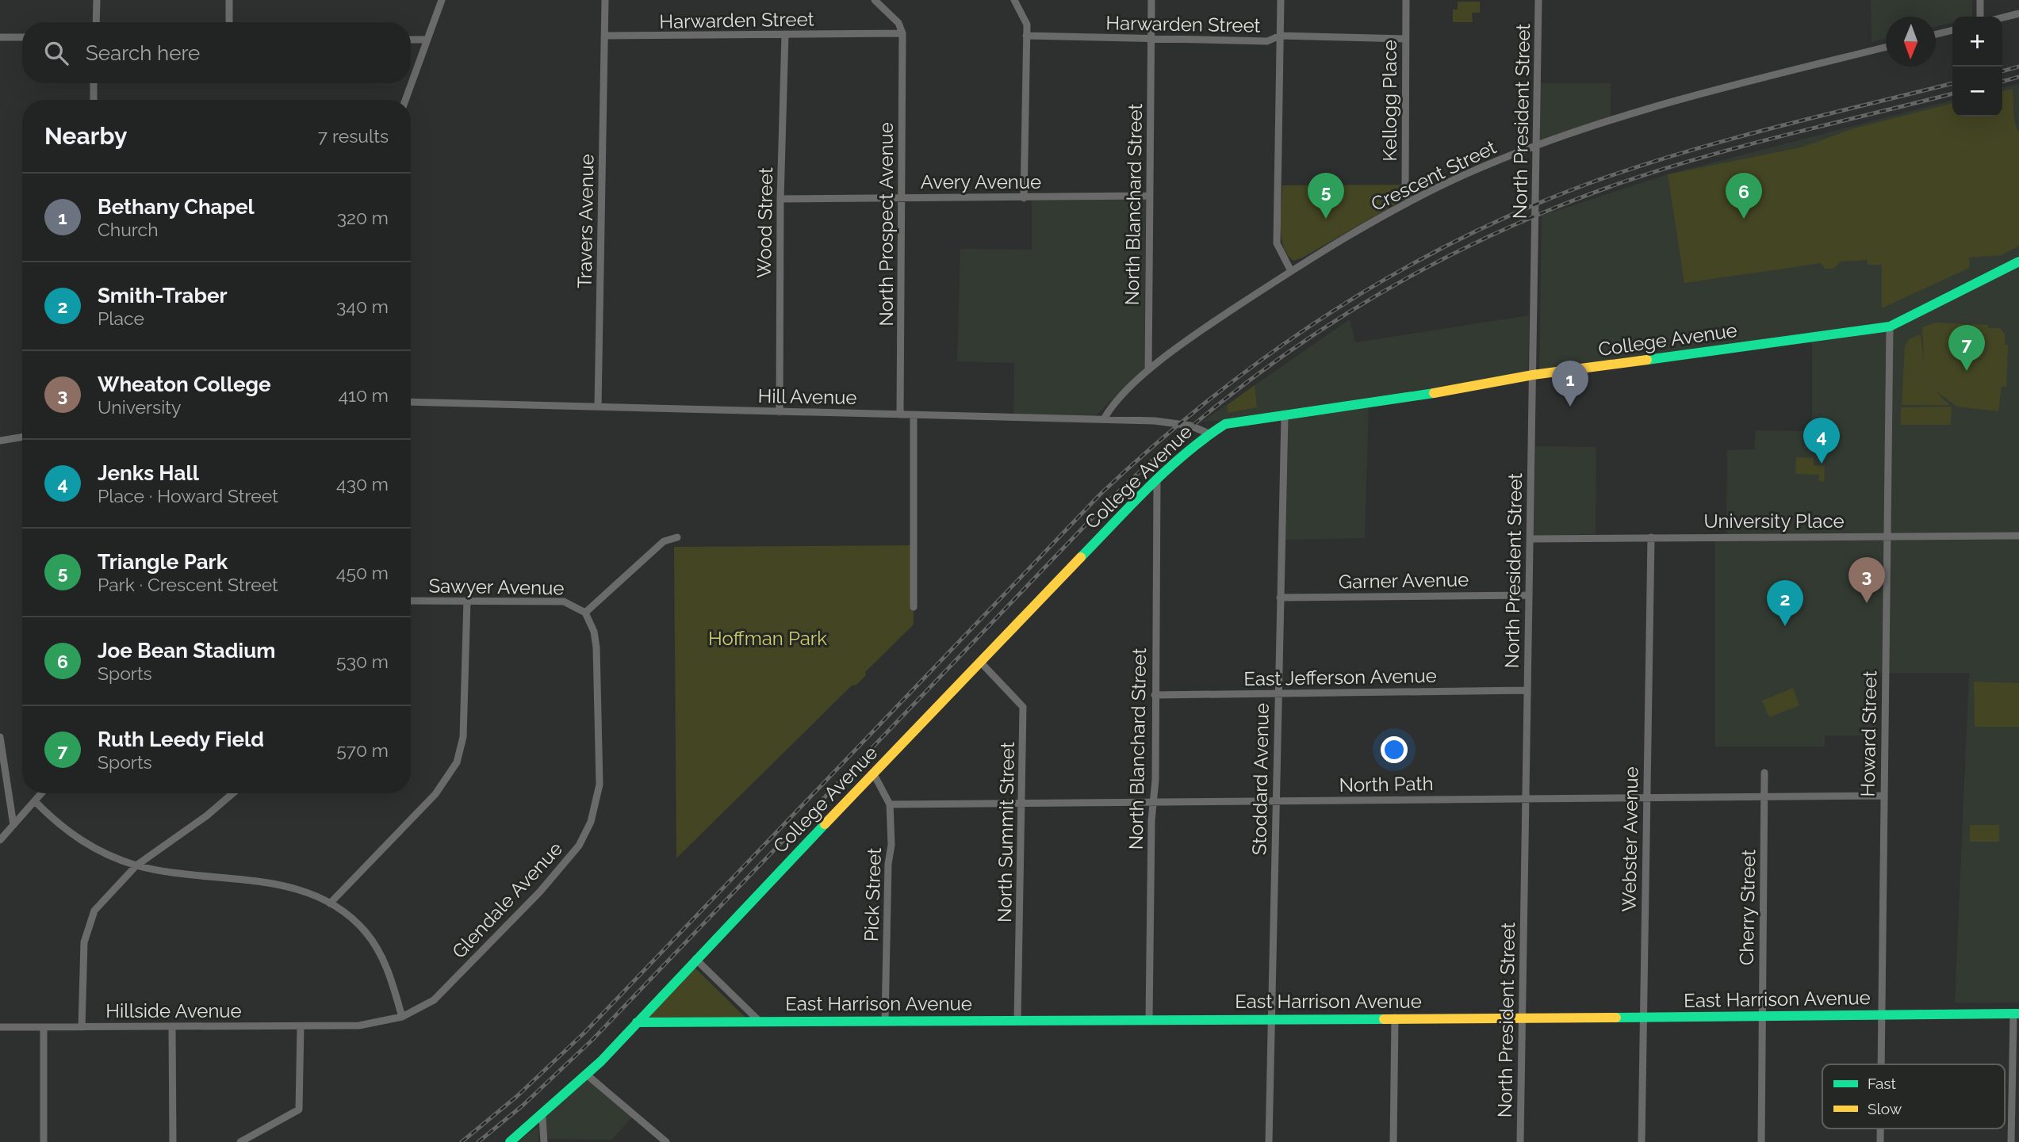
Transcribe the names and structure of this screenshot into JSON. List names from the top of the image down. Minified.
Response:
{"streets":{"street":["Harwarden Street","Kellogg Place","North President Street","Crescent Street","Avery Avenue","North Blanchard Street","Travers Avenue","Wood Street","North Prospect Avenue","College Avenue","Hill Avenue","University Place","Garner Avenue","Sawyer Avenue","East Jefferson Avenue","Howard Street","Stoddard Avenue","North Path","North Summit Street","Webster Avenue","Pick Street","Glendale Avenue","Cherry Street","East Harrison Avenue","Hillside Avenue"]},"crossings":[["Harwarden Street","Kellogg Place"],["Harwarden Street","North Blanchard Street"],["Harwarden Street","Travers Avenue"],["Harwarden Street","Wood Street"],["Harwarden Street","North Prospect Avenue"],["Kellogg Place","Crescent Street"],["North President Street","Crescent Street"],["North President Street","College Avenue"],["North President Street","University Place"],["North President Street","Garner Avenue"],["North President Street","East Jefferson Avenue"],["North President Street","North Path"],["North President Street","East Harrison Avenue"],["Crescent Street","North Blanchard Street"],["Crescent Street","Hill Avenue"],["Avery Avenue","North Blanchard Street"],["Avery Avenue","Wood Street"],["Avery Avenue","North Prospect Avenue"],["North Blanchard Street","College Avenue"],["North Blanchard Street","East Jefferson Avenue"],["North Blanchard Street","North Path"],["North Blanchard Street","East Harrison Avenue"],["Travers Avenue","Hill Avenue"],["Wood Street","Hill Avenue"],["North Prospect Avenue","Hill Avenue"],["College Avenue","Hill Avenue"],["College Avenue","Howard Street"],["College Avenue","Stoddard Avenue"],["College Avenue","North Summit Street"],["College Avenue","Pick Street"],["College Avenue","East Harrison Avenue"],["University Place","Howard Street"],["University Place","Webster Avenue"],["Garner Avenue","Stoddard Avenue"],["Sawyer Avenue","Glendale Avenue"],["East Jefferson Avenue","Stoddard Avenue"],["Howard Street","North Path"],["Howard Street","East Harrison Avenue"],["Stoddard Avenue","North Path"],["Stoddard Avenue","East Harrison Avenue"],["North Path","North Summit Street"],["North Path","Webster Avenue"],["North Path","Pick Street"],["North Path","Cherry Street"],["North Summit Street","East Harrison Avenue"],["Webster Avenue","East Harrison Avenue"],["Pick Street","East Harrison Avenue"],["Glendale Avenue","Hillside Avenue"],["Cherry Street","East Harrison Avenue"]],"parks":["Hoffman Park"],"legend":["Fast","Slow"],"north":"bottom","page":{"map_buttons":["+","−"],"search":"Search here","heading":["Nearby","7 results"],"list":[{"mark":"1","name":"Bethany Chapel","note":"Church","value":"320 m"},{"mark":"2","name":"Smith-Traber","note":"Place","value":"340 m"},{"mark":"3","name":"Wheaton College","note":"University","value":"410 m"},{"mark":"4","name":"Jenks Hall","note":"Place · Howard Street","value":"430 m"},{"mark":"5","name":"Triangle Park","note":"Park · Crescent Street","value":"450 m"},{"mark":"6","name":"Joe Bean Stadium","note":"Sports","value":"530 m"},{"mark":"7","name":"Ruth Leedy Field","note":"Sports","value":"570 m"}],"pins":["5","6","7","1","4","3","2"]}}
